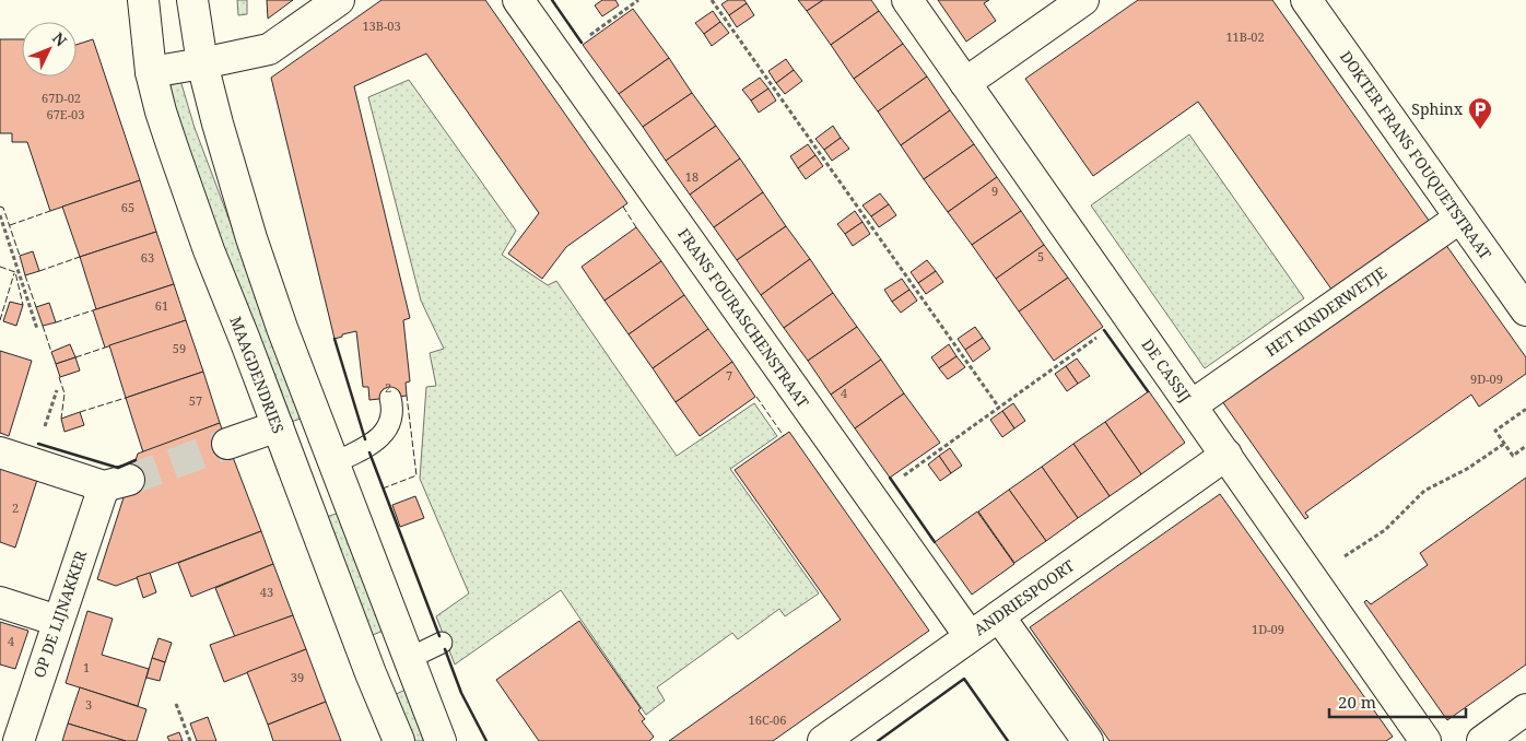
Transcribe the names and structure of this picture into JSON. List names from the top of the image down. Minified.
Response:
{"streets":{"street":["DOKTER FRANS FOUQUETSTRAAT","HET KINDERWETJE","FRANS FOURASCHENSTRAAT","DE CASSIJ","MAAGDENDRIES","ANDRIESPOORT","OP DE LIJNAKKER"]},"crossings":[["DOKTER FRANS FOUQUETSTRAAT","HET KINDERWETJE"],["HET KINDERWETJE","DE CASSIJ"],["FRANS FOURASCHENSTRAAT","ANDRIESPOORT"],["DE CASSIJ","ANDRIESPOORT"]],"places":{"parking":["Sphinx"]},"house_numbers":["13B-03","11B-02","67D-02","67E-03","18","9","65","5","63","61","59","7","9D-09","2","4","57","2","43","1D-09","4","1","39","3","16C-06"],"scale_bar":"20 m","north":"top right"}
